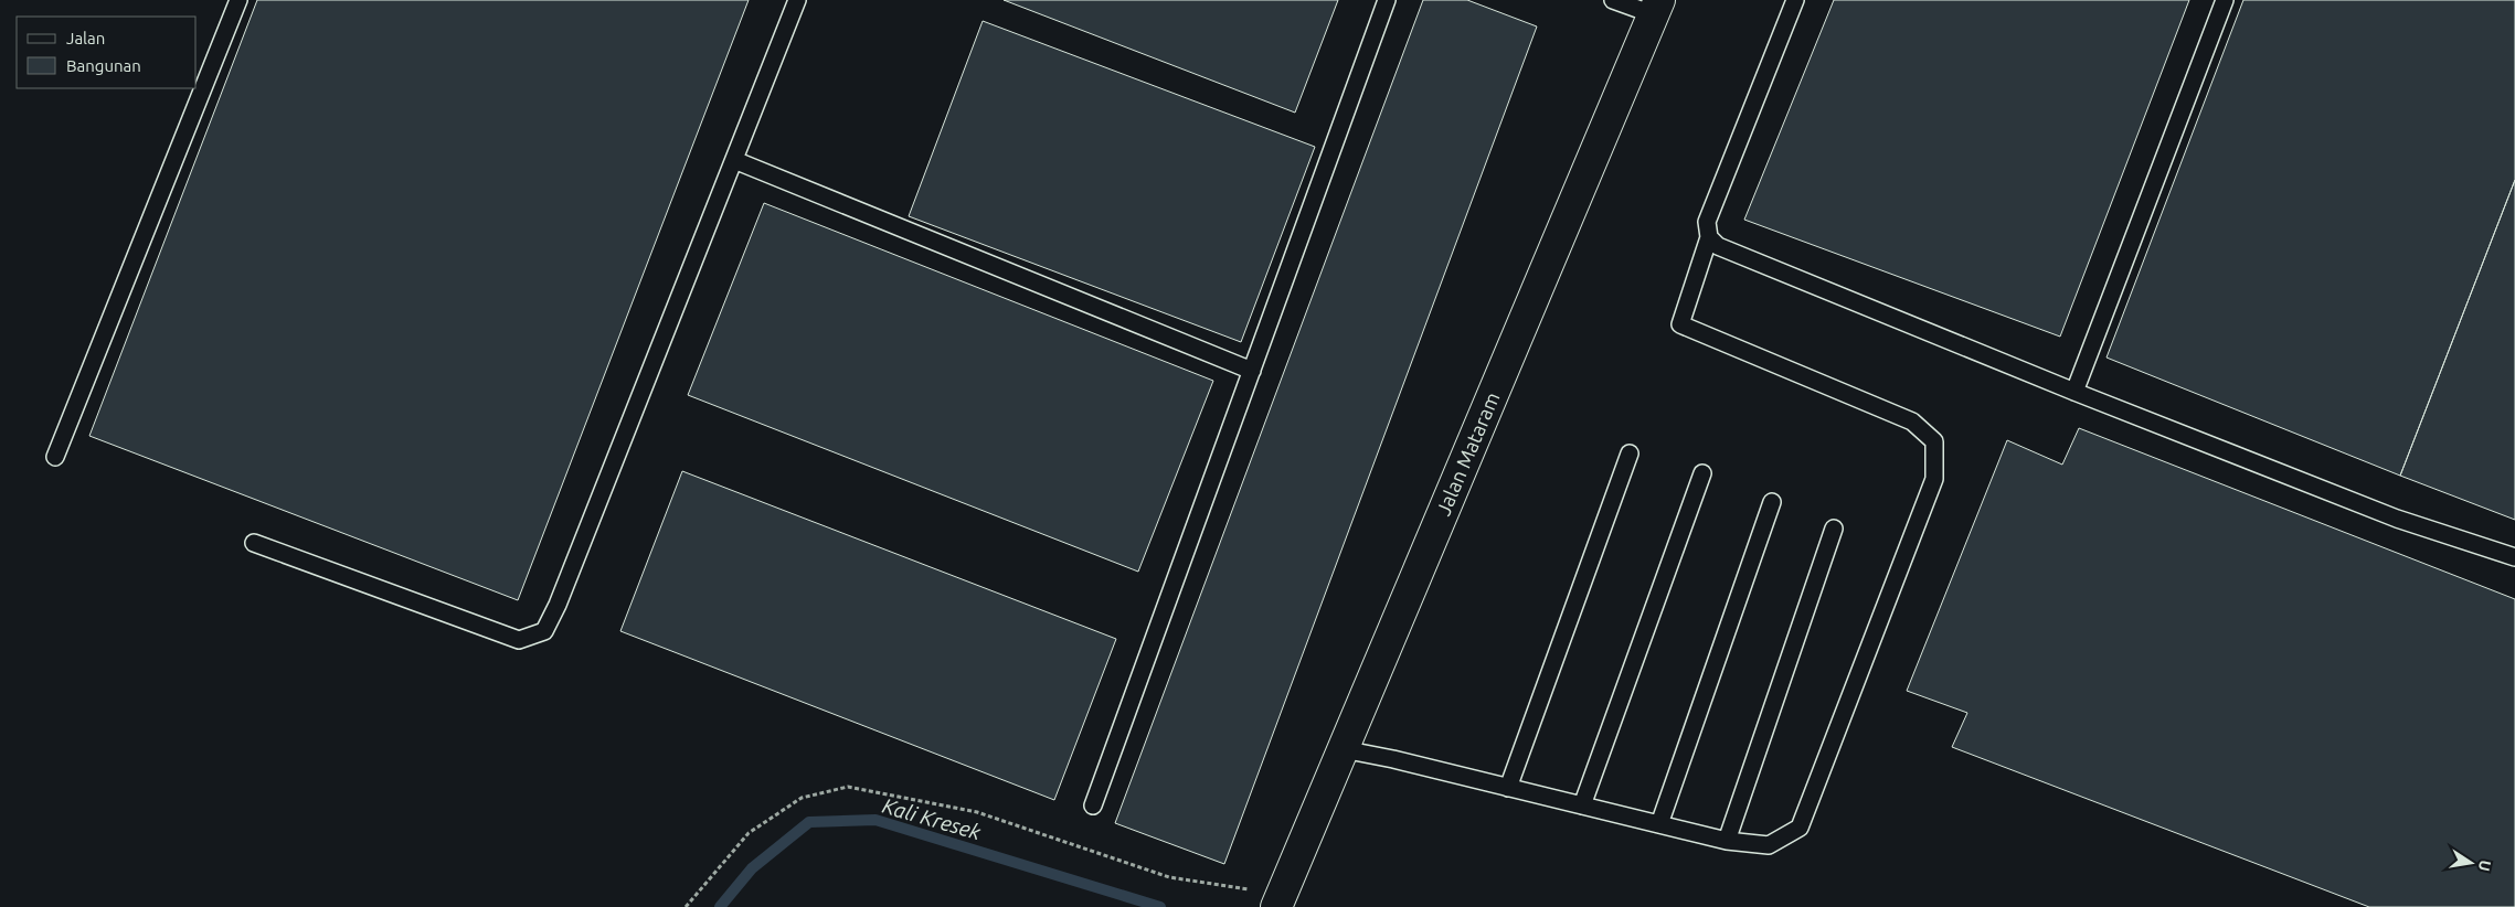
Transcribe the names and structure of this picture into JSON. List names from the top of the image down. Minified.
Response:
{"streets":{"main road":["Jalan Mataram"]},"water":["Kali Kresek"],"legend":["Jalan","Bangunan"],"north":"right"}
